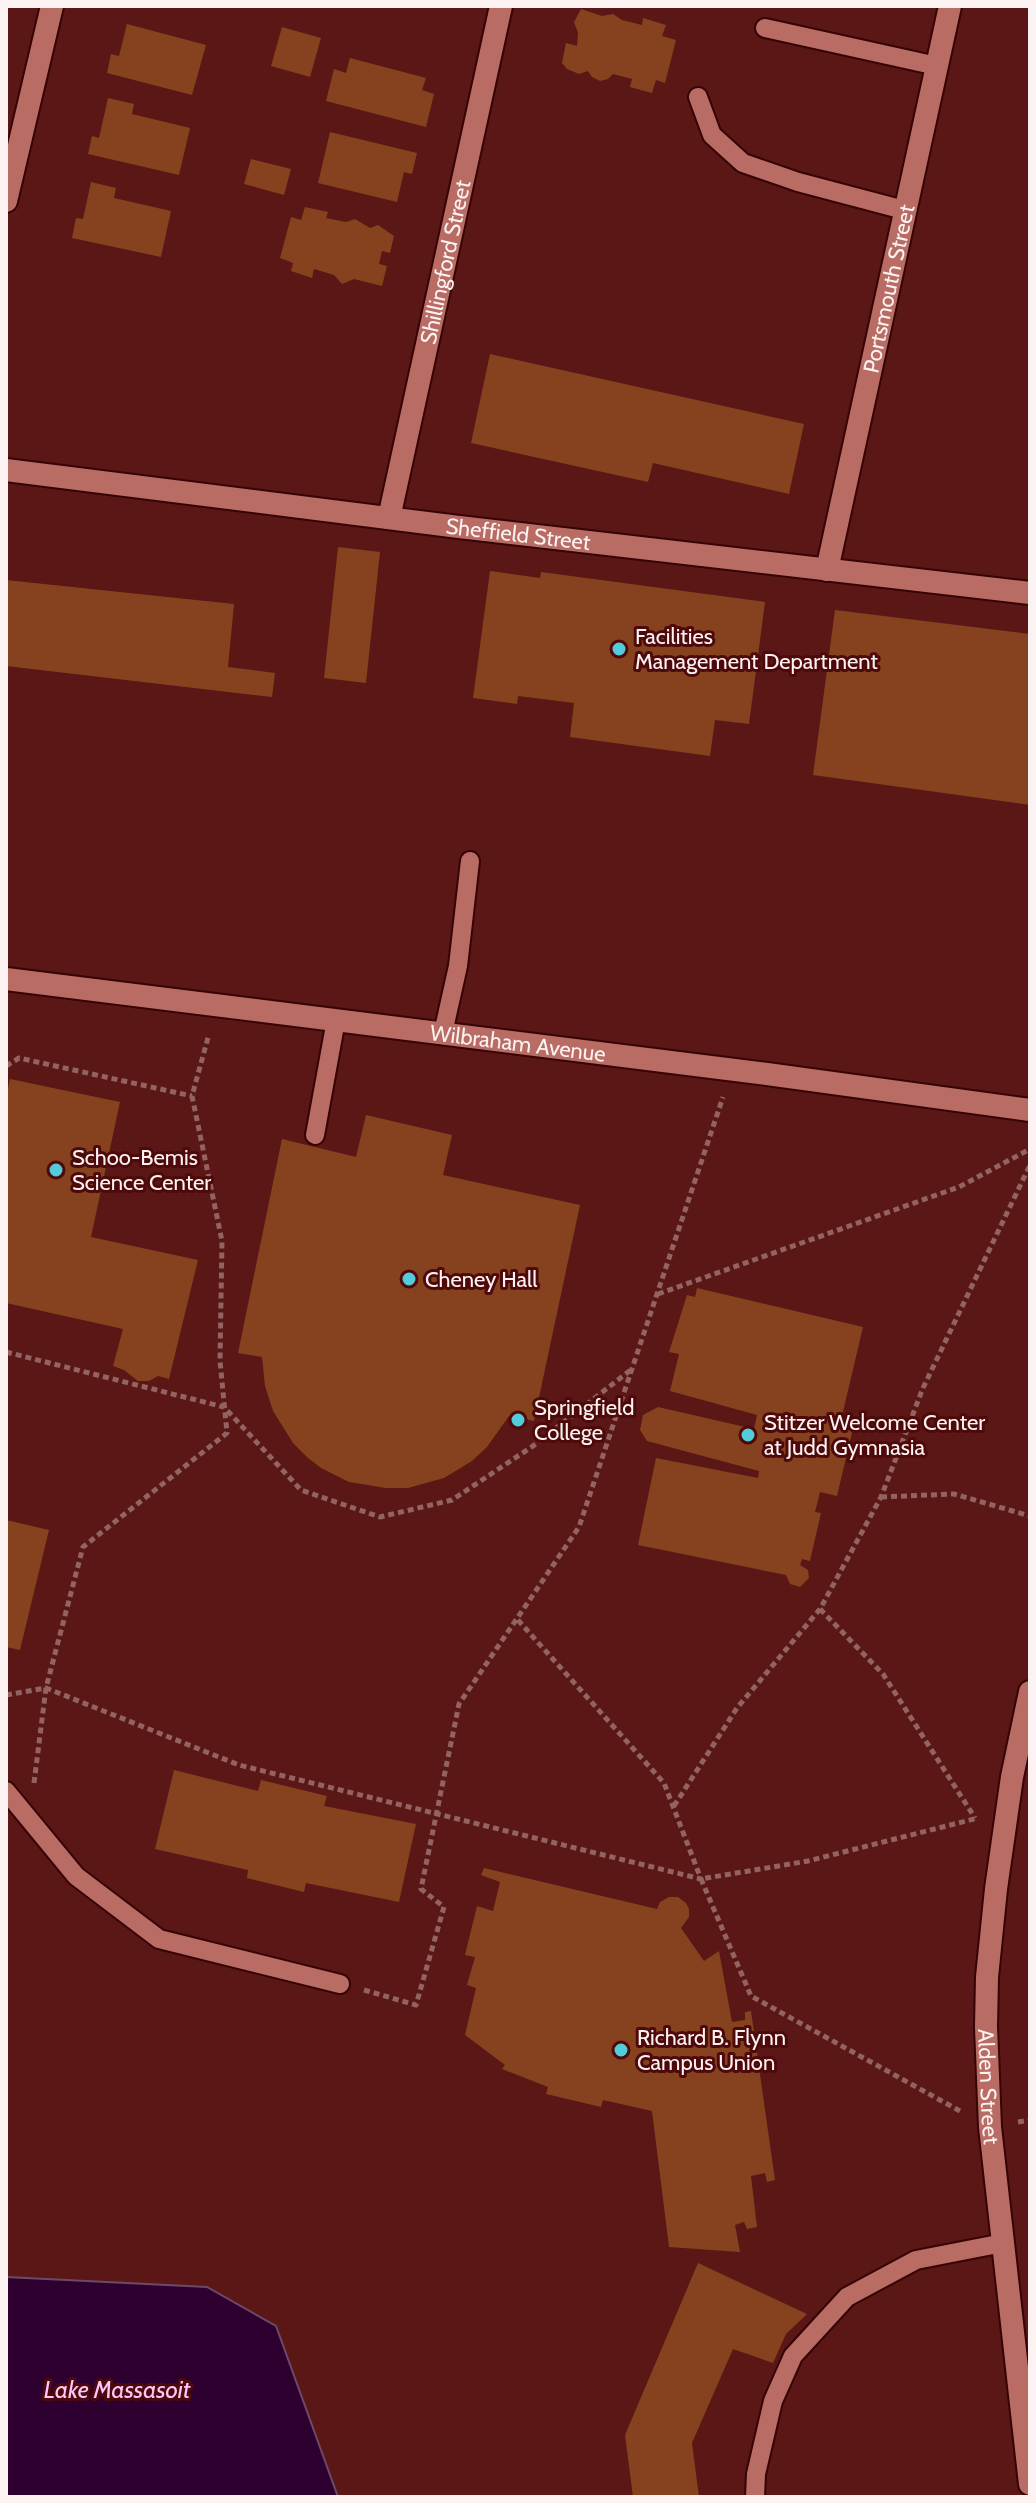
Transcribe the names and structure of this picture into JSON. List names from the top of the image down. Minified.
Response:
{"streets":{"street":["Shillingford Street","Portsmouth Street","Sheffield Street","Wilbraham Avenue","Alden Street"]},"crossings":[["Shillingford Street","Sheffield Street"],["Portsmouth Street","Sheffield Street"]],"water":["Lake Massasoit"],"places":["Facilities Management Department","Schoo-Bemis Science Center","Cheney Hall","Springfield College","Stitzer Welcome Center at Judd Gymnasia","Richard B. Flynn Campus Union"]}
